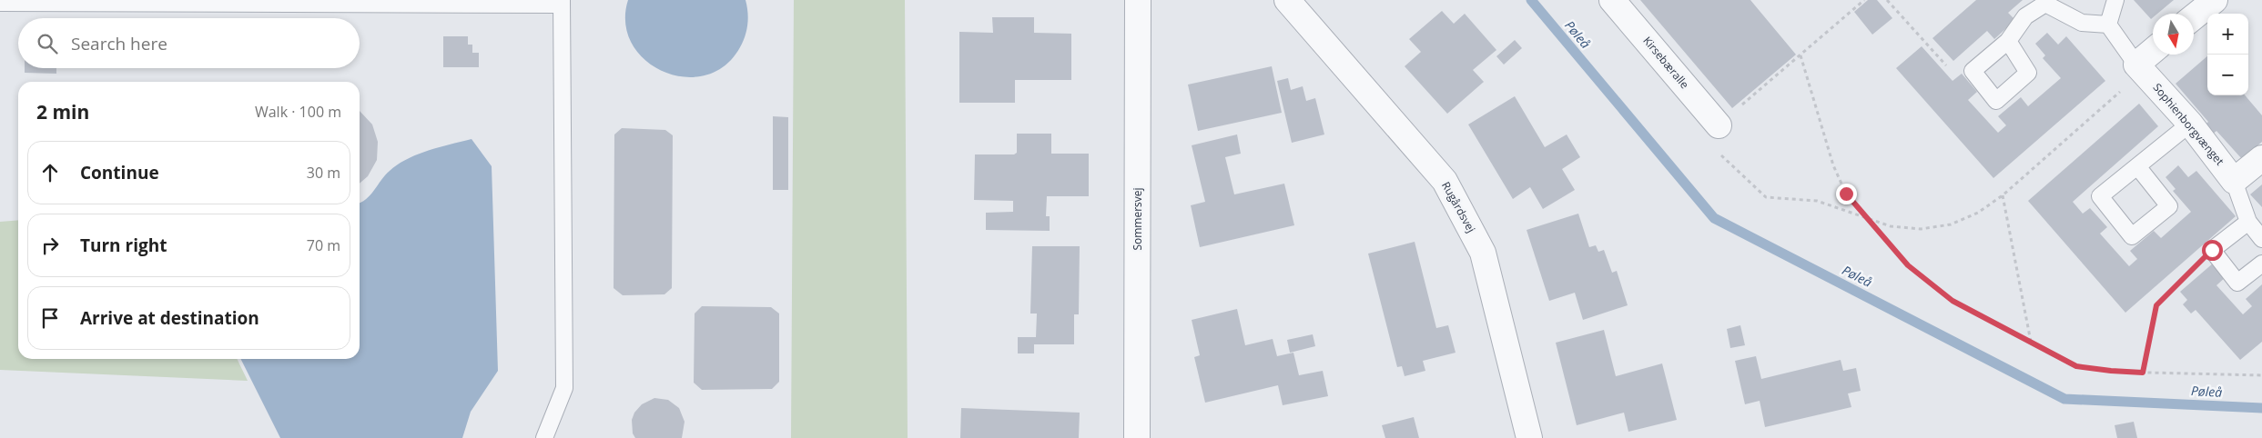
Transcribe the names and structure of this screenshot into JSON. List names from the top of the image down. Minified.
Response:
{"streets":{"street":["Kirsebæralle","Sophienborgvænget","Rugårdsvej","Sommersvej"]},"water":["Pøleå"],"north":"bottom","page":{"map_buttons":["+","−"],"search":"Search here","heading":["2 min","Walk · 100 m"],"list":[["Continue","30 m"],["Turn right","70 m"],"Arrive at destination"]}}
